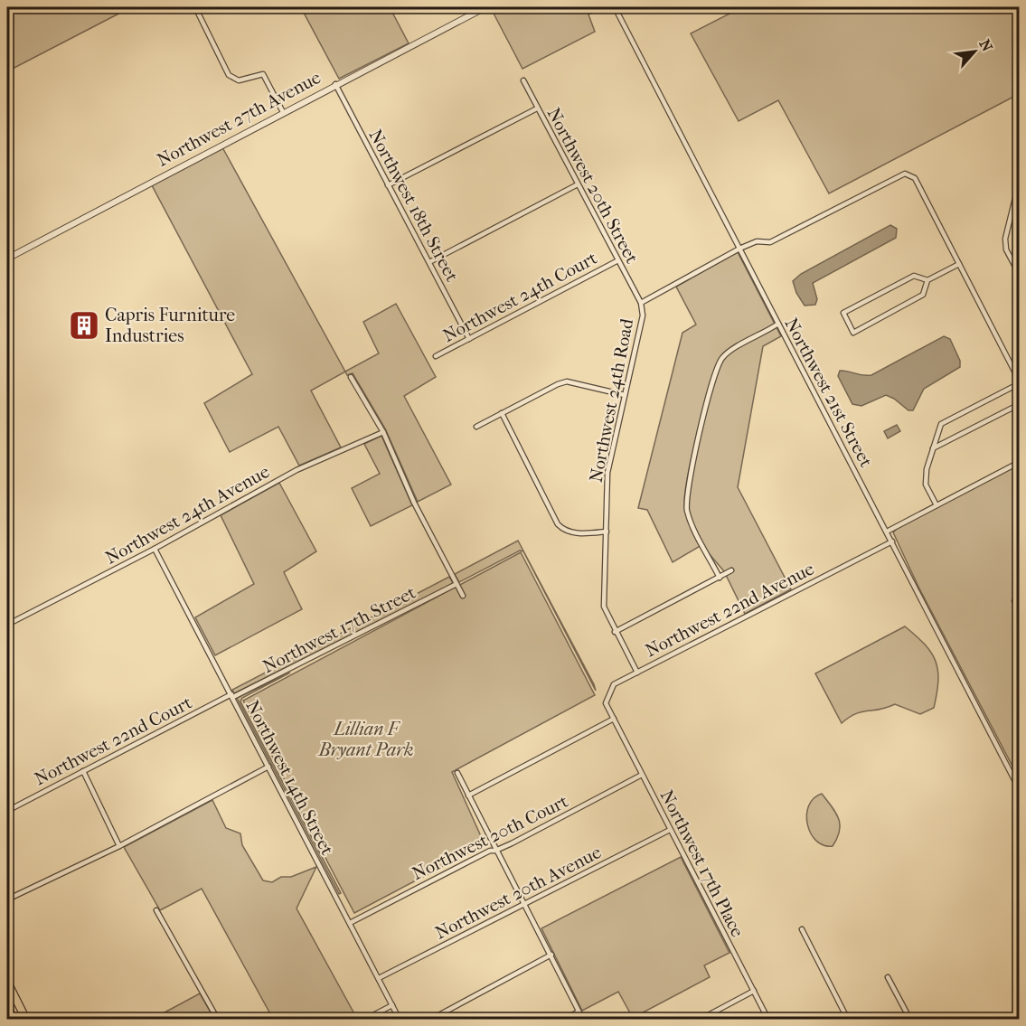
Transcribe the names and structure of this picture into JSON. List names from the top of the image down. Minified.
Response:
{"streets":{"street":["Northwest 27th Avenue","Northwest 20th Street","Northwest 18th Street","Northwest 24th Court","Northwest 21st Street","Northwest 24th Road","Northwest 24th Avenue","Northwest 22nd Avenue","Northwest 17th Street","Northwest 22nd Court","Northwest 14th Street","Northwest 20th Court","Northwest 17th Place","Northwest 20th Avenue"]},"crossings":[["Northwest 27th Avenue","Northwest 18th Street"],["Northwest 20th Street","Northwest 24th Court"],["Northwest 20th Street","Northwest 24th Road"],["Northwest 18th Street","Northwest 24th Court"],["Northwest 21st Street","Northwest 24th Road"],["Northwest 21st Street","Northwest 22nd Avenue"],["Northwest 24th Road","Northwest 22nd Avenue"],["Northwest 24th Avenue","Northwest 14th Street"],["Northwest 22nd Avenue","Northwest 17th Place"],["Northwest 17th Street","Northwest 22nd Court"],["Northwest 17th Street","Northwest 14th Street"],["Northwest 22nd Court","Northwest 14th Street"],["Northwest 14th Street","Northwest 20th Court"],["Northwest 14th Street","Northwest 20th Avenue"],["Northwest 20th Court","Northwest 17th Place"],["Northwest 17th Place","Northwest 20th Avenue"]],"parks":["Lillian F Bryant Park"],"places":{"building":["Capris Furniture Industries"]},"north":"top right"}
